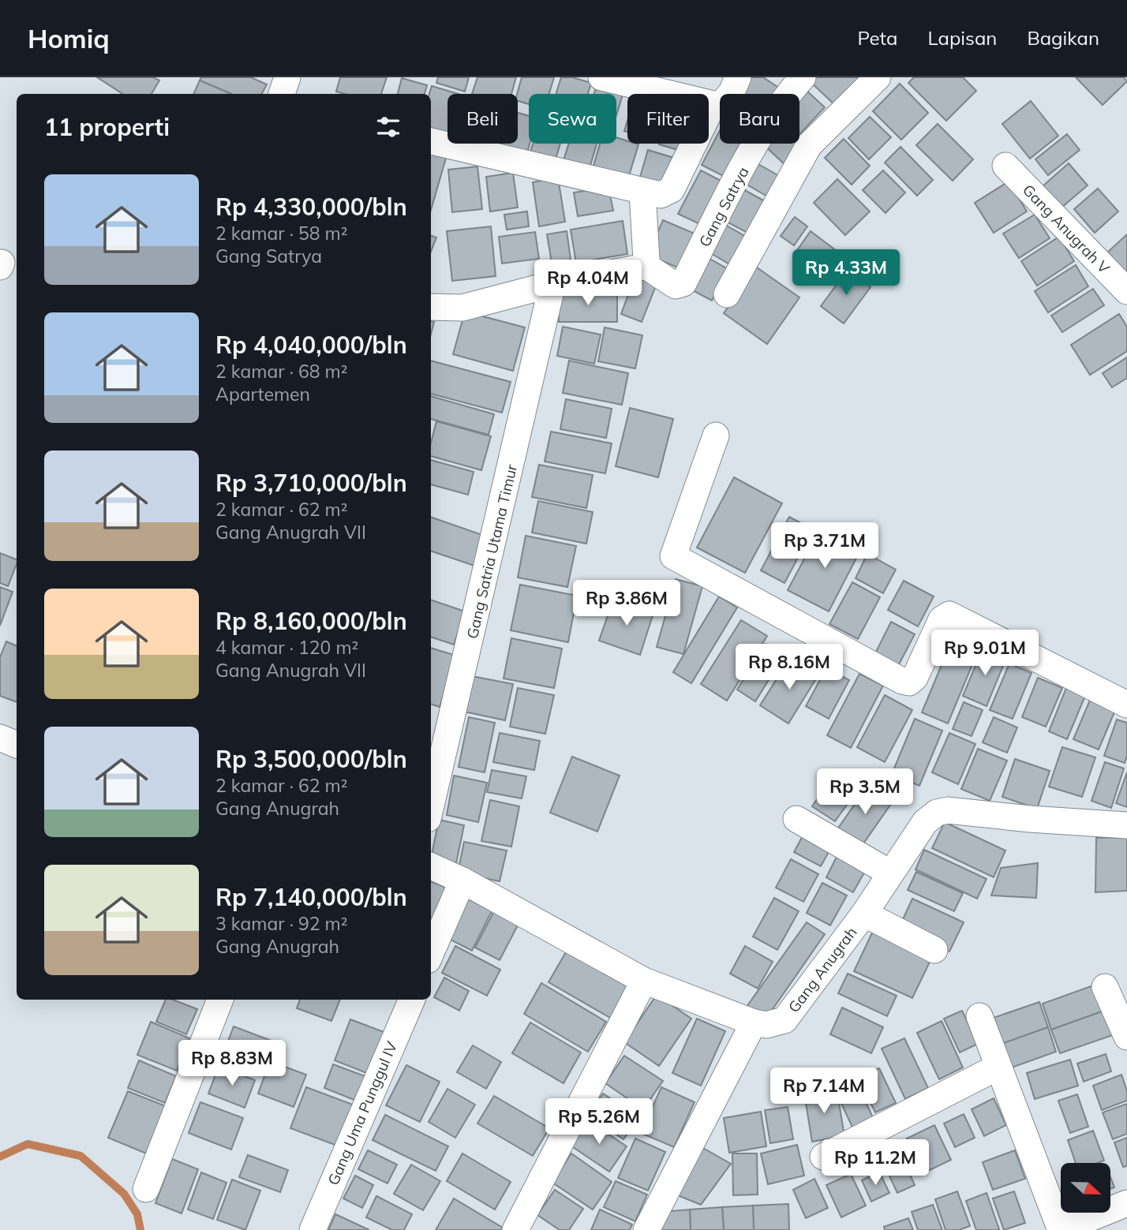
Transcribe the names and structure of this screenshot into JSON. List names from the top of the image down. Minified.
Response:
{"streets":{"street":["Gang Satrya","Gang Anugrah V","Gang Satria Utama Timur","Gang Anugrah","Gang Uma Punggul IV"]},"north":"right","page":{"header":"Homiq","nav":["Peta","Lapisan","Bagikan"],"chip":["Beli","Sewa","Filter","Baru"],"heading":"11 properti","list":[{"name":"Rp 4,330,000/bln","note":"2 kamar · 58 m² · Gang Satrya"},{"name":"Rp 4,040,000/bln","note":"2 kamar · 68 m² · Apartemen"},{"name":"Rp 3,710,000/bln","note":"2 kamar · 62 m² · Gang Anugrah VII"},{"name":"Rp 8,160,000/bln","note":"4 kamar · 120 m² · Gang Anugrah VII"},{"name":"Rp 3,500,000/bln","note":"2 kamar · 62 m² · Gang Anugrah"},{"name":"Rp 7,140,000/bln","note":"3 kamar · 92 m² · Gang Anugrah"}],"price":["Rp 4.33M","Rp 4.04M","Rp 3.71M","Rp 3.86M","Rp 9.01M","Rp 8.16M","Rp 3.5M","Rp 8.83M","Rp 7.14M","Rp 5.26M","Rp 11.2M"]}}
